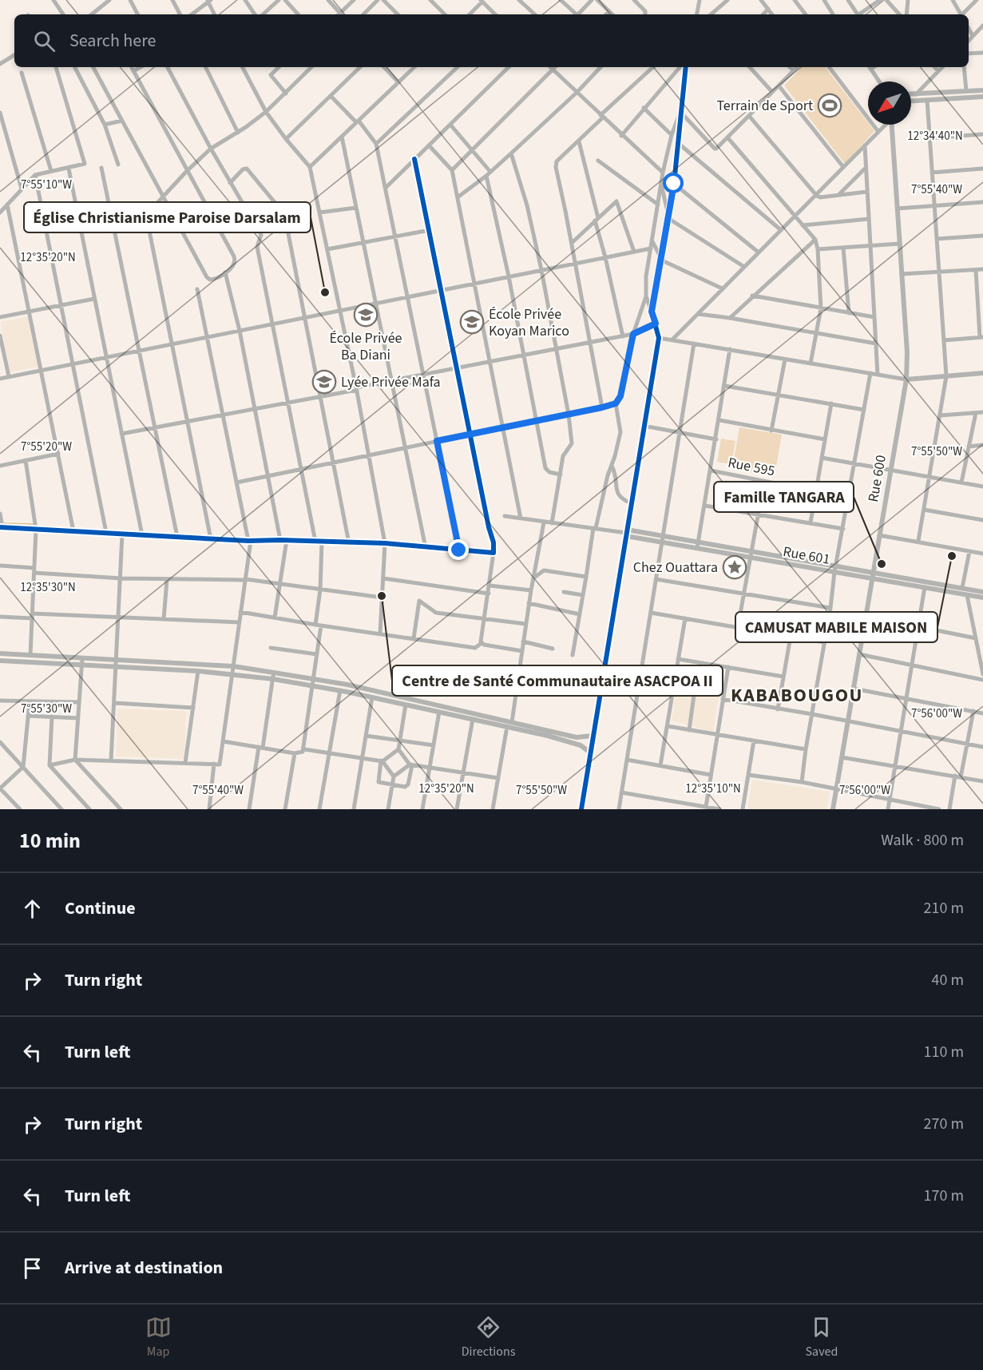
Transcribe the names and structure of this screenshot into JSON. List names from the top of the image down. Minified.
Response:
{"streets":{"street":["Rue 595","Rue 600","Rue 601"]},"crossings":[["Rue 600","Rue 601"]],"districts":["KABABOUGOU"],"places":{"sports":["Terrain de Sport"],"other":["Église Christianisme Paroise Darsalam","CAMUSAT MABILE MAISON","Famille TANGARA","Centre de Santé Communautaire ASACPOA II"],"school or university":["École Privée Ba Diani","École Privée Koyan Marico","Lyée Privée Mafa"],"place":["Chez Ouattara"]},"north":"bottom left","page":{"search":"Search here","heading":["10 min","Walk · 800 m"],"list":[["Continue","210 m"],["Turn right","40 m"],["Turn left","110 m"],["Turn right","270 m"],["Turn left","170 m"],"Arrive at destination"],"nav":["Map","Directions","Saved"]},"coordinates":["12°34'40\"N","7°55'10\"W","7°55'40\"W","12°35'20\"N","7°55'20\"W","7°55'50\"W","12°35'30\"N","7°55'30\"W","7°56'00\"W","12°35'10\"N"]}
